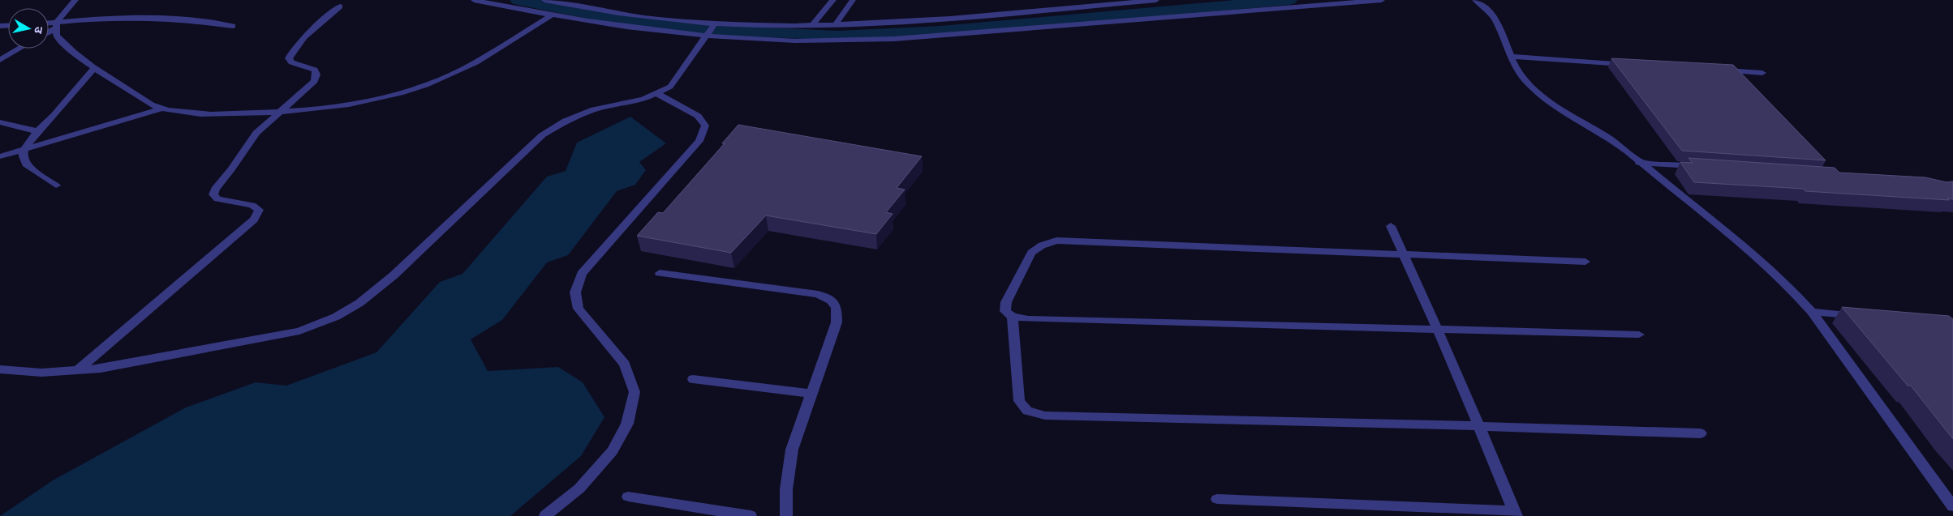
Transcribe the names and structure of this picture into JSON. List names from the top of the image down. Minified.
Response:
{"north":"right"}
